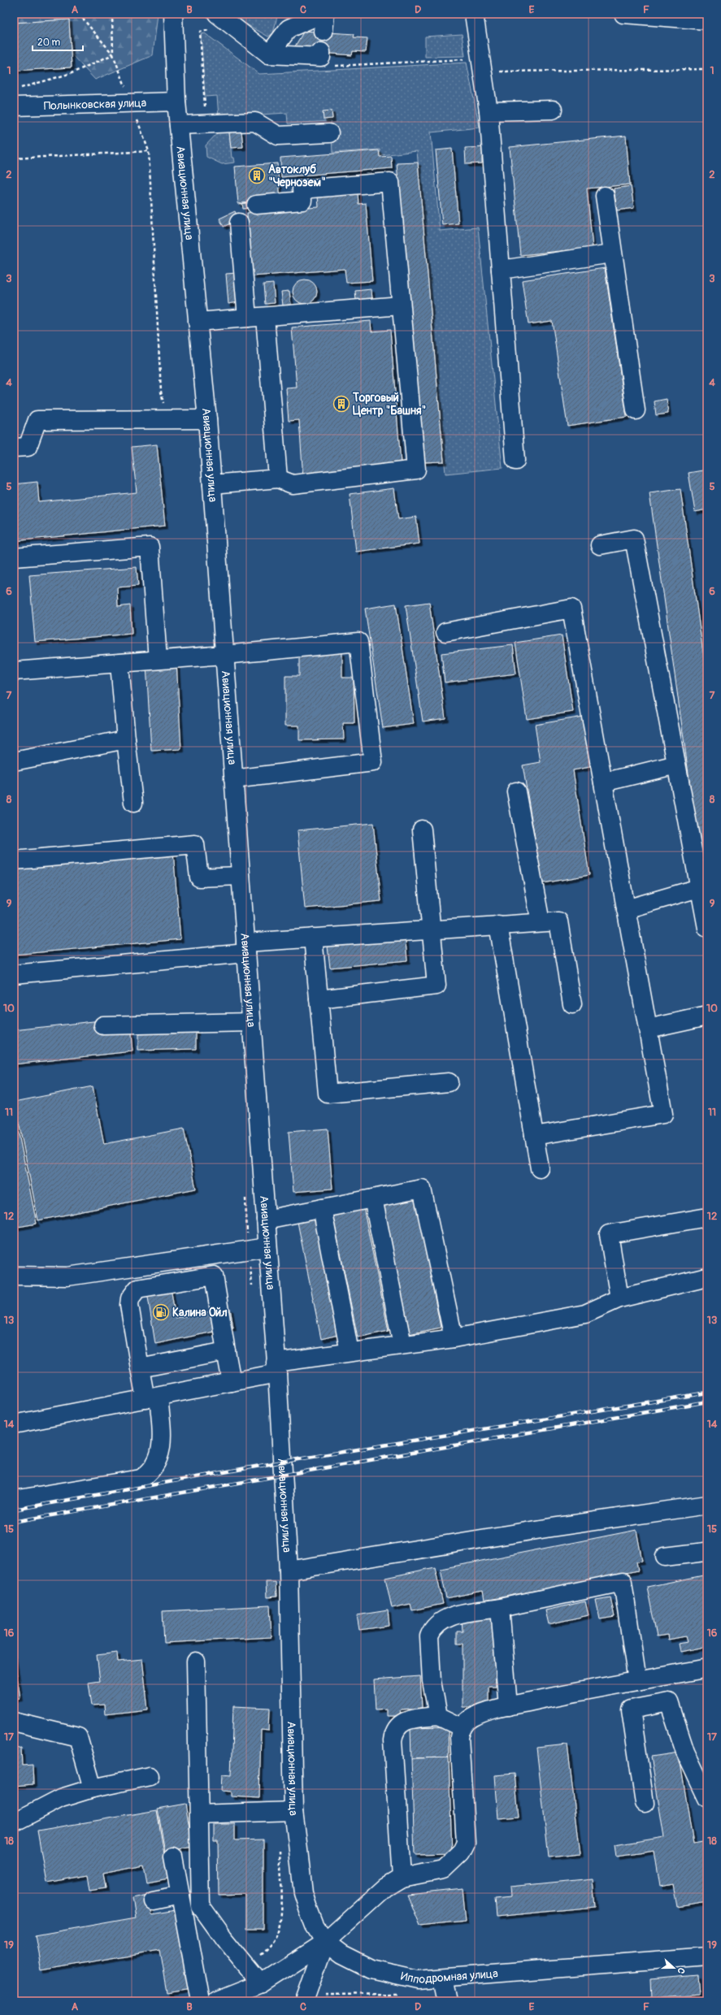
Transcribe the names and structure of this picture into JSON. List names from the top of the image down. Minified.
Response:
{"streets":{"main road":["Полынковская улица","Авиационная улица","Ипподромная улица"]},"crossings":[["Полынковская улица","Авиационная улица"],["Авиационная улица","Ипподромная улица"]],"places":{"building":["Автоклуб \"Чернозем\"","Торговый Центр \"Башня\""],"fuel station":["Калина Ойл"]},"scale_bar":"20 m","north":"right","grid":{"columns":["A","B","C","D","E","F"],"rows":["1","2","3","4","5","6","7","8","9","10","11","12","13","14","15","16","17","18","19"]}}
